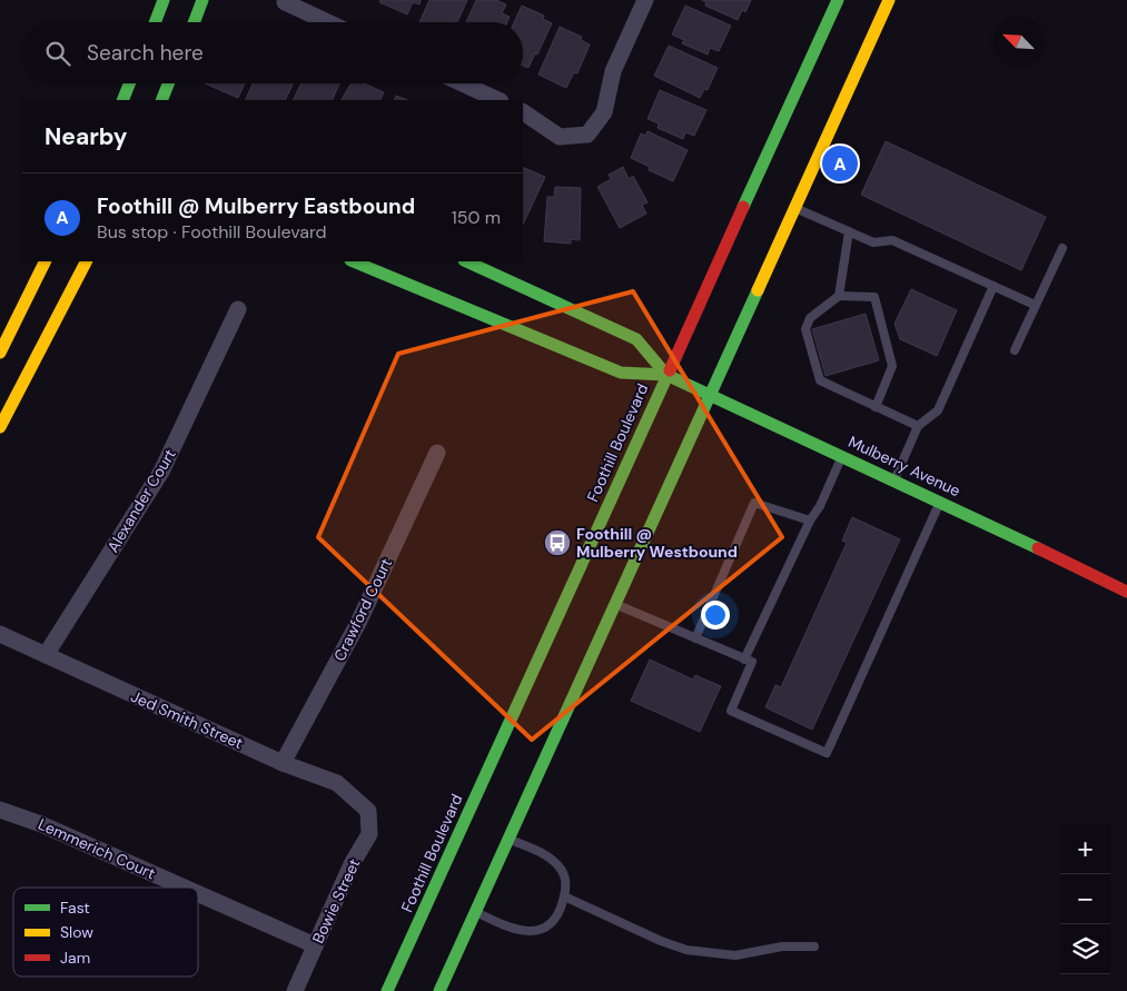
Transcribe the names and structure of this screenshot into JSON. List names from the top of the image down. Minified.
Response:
{"streets":{"main road":["Foothill Boulevard","Mulberry Avenue"],"street":["Alexander Court","Crawford Court","Jed Smith Street","Lemmerich Court","Bowie Street"]},"crossings":[["Foothill Boulevard","Mulberry Avenue"],["Alexander Court","Jed Smith Street"],["Crawford Court","Jed Smith Street"],["Jed Smith Street","Bowie Street"],["Lemmerich Court","Bowie Street"]],"places":{"bus stop":["Foothill @ Mulberry Westbound"]},"legend":["Fast","Slow","Jam"],"north":"top left","page":{"search":"Search here","heading":"Nearby","pins":"A","list":[{"mark":"A","name":"Foothill @ Mulberry Eastbound","note":"Bus stop · Foothill Boulevard","value":"150 m"}],"map_buttons":["+","−"]}}
